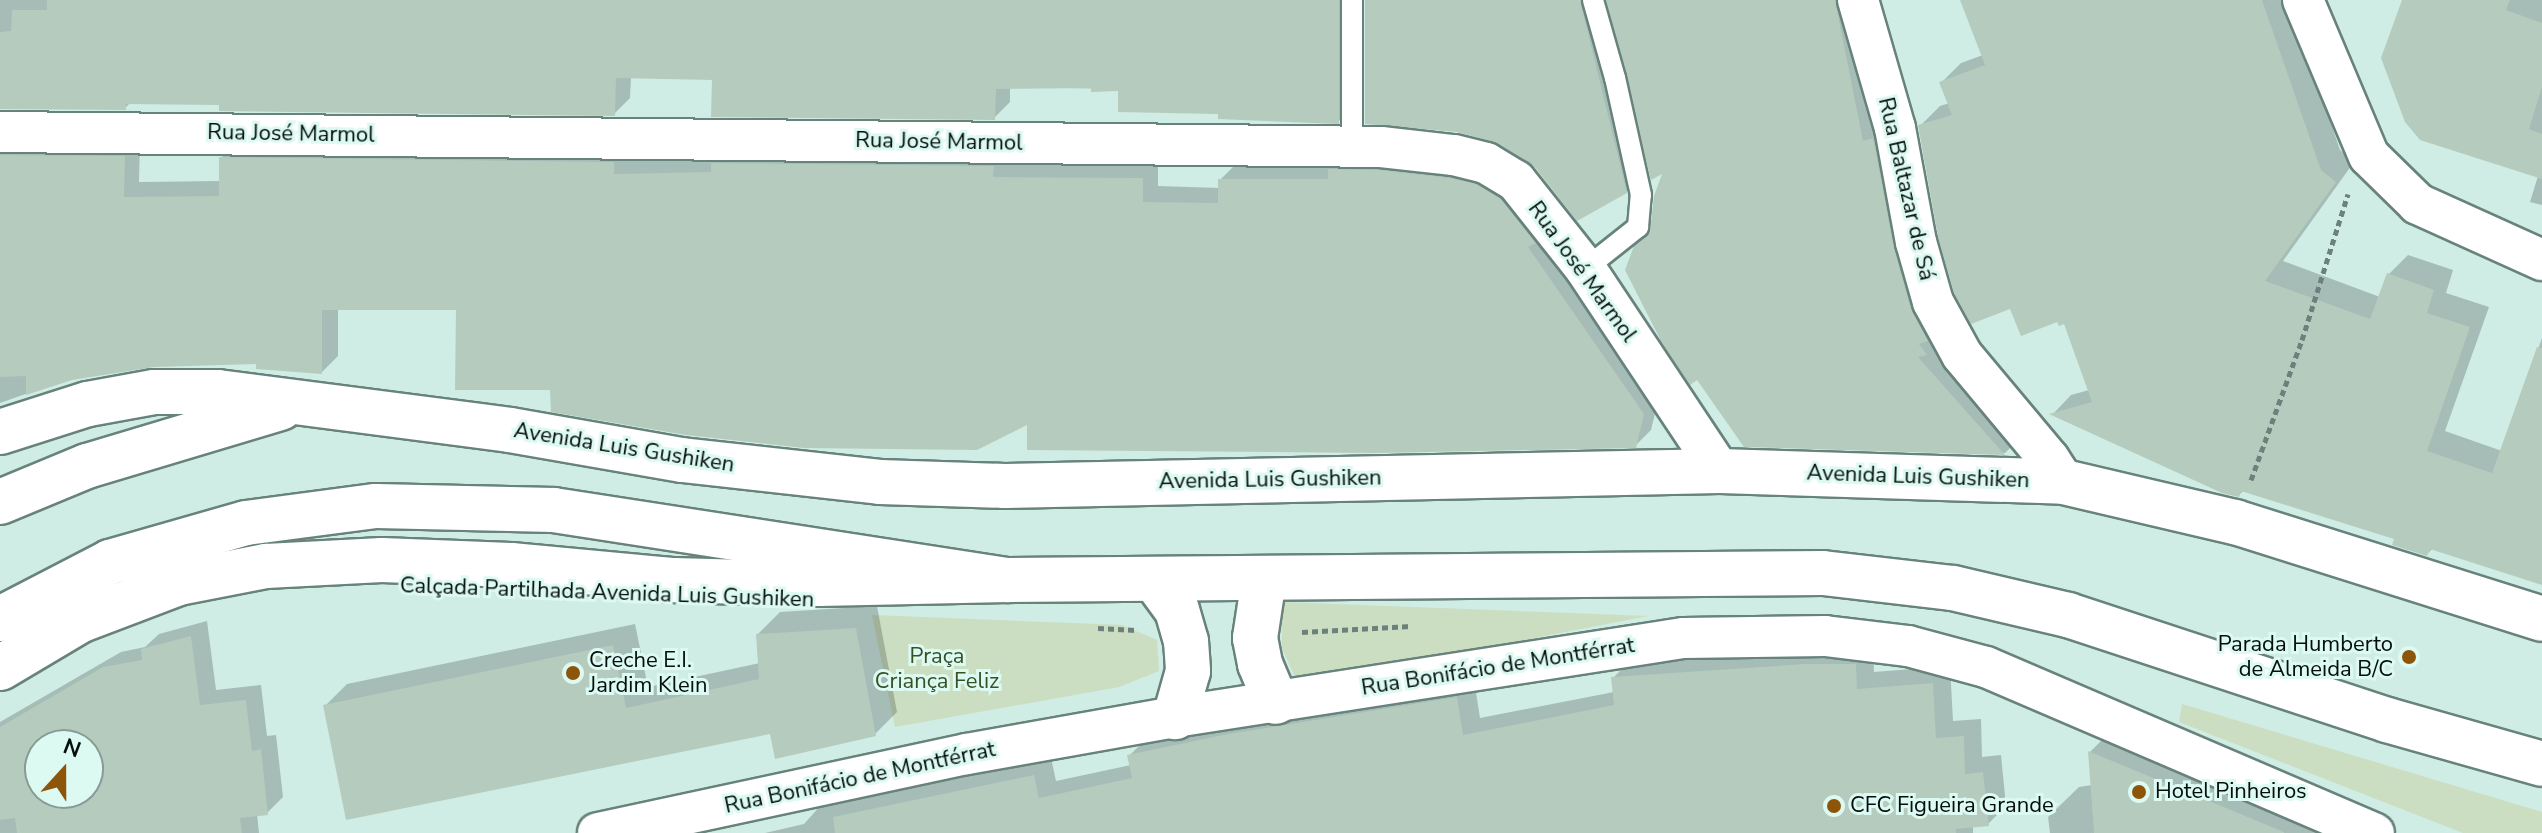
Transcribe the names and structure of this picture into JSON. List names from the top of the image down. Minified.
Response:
{"streets":{"main road":["Avenida Luis Gushiken"],"street":["Rua José Marmol","Rua Baltazar de Sá","Rua Bonifácio de Montférrat"]},"crossings":[["Rua José Marmol","Avenida Luis Gushiken"],["Rua Baltazar de Sá","Avenida Luis Gushiken"]],"parks":["Praça Criança Feliz"],"places":["Parada Humberto de Almeida B/C","Creche E.I. Jardim Klein","Hotel Pinheiros","CFC Figueira Grande"],"north":"top"}
